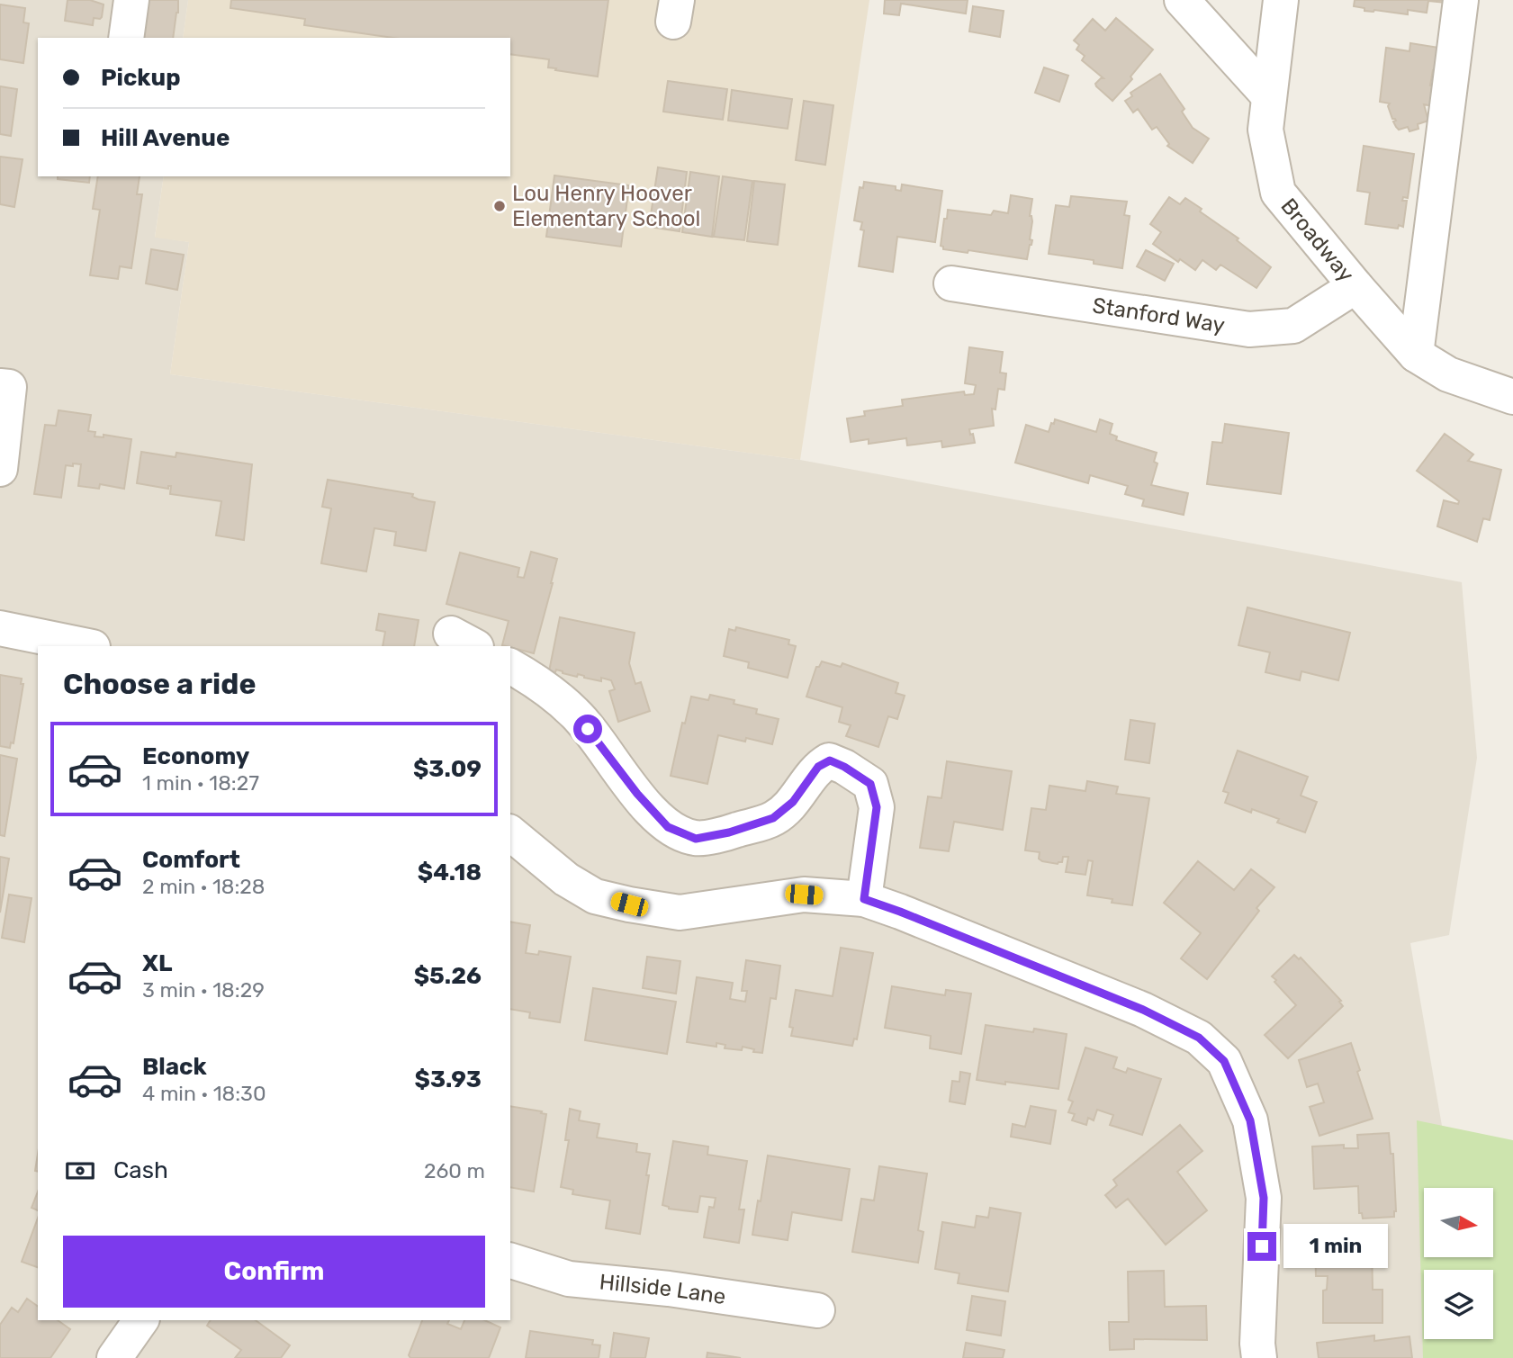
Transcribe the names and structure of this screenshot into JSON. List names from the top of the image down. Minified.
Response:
{"streets":{"street":["Broadway","Stanford Way","Hillside Lane"]},"crossings":[["Broadway","Stanford Way"]],"places":["Lou Henry Hoover Elementary School"],"north":"right","page":{"banner":["Pickup","Hill Avenue"],"heading":"Choose a ride","list":[{"name":"Economy","note":"1 min · 18:27","value":"$3.09"},{"name":"Comfort","note":"2 min · 18:28","value":"$4.18"},{"name":"XL","note":"3 min · 18:29","value":"$5.26"},{"name":"Black","note":"4 min · 18:30","value":"$3.93"}],"pay":["Cash","260 m"],"buttons":"Confirm","bubble":"1 min"}}
